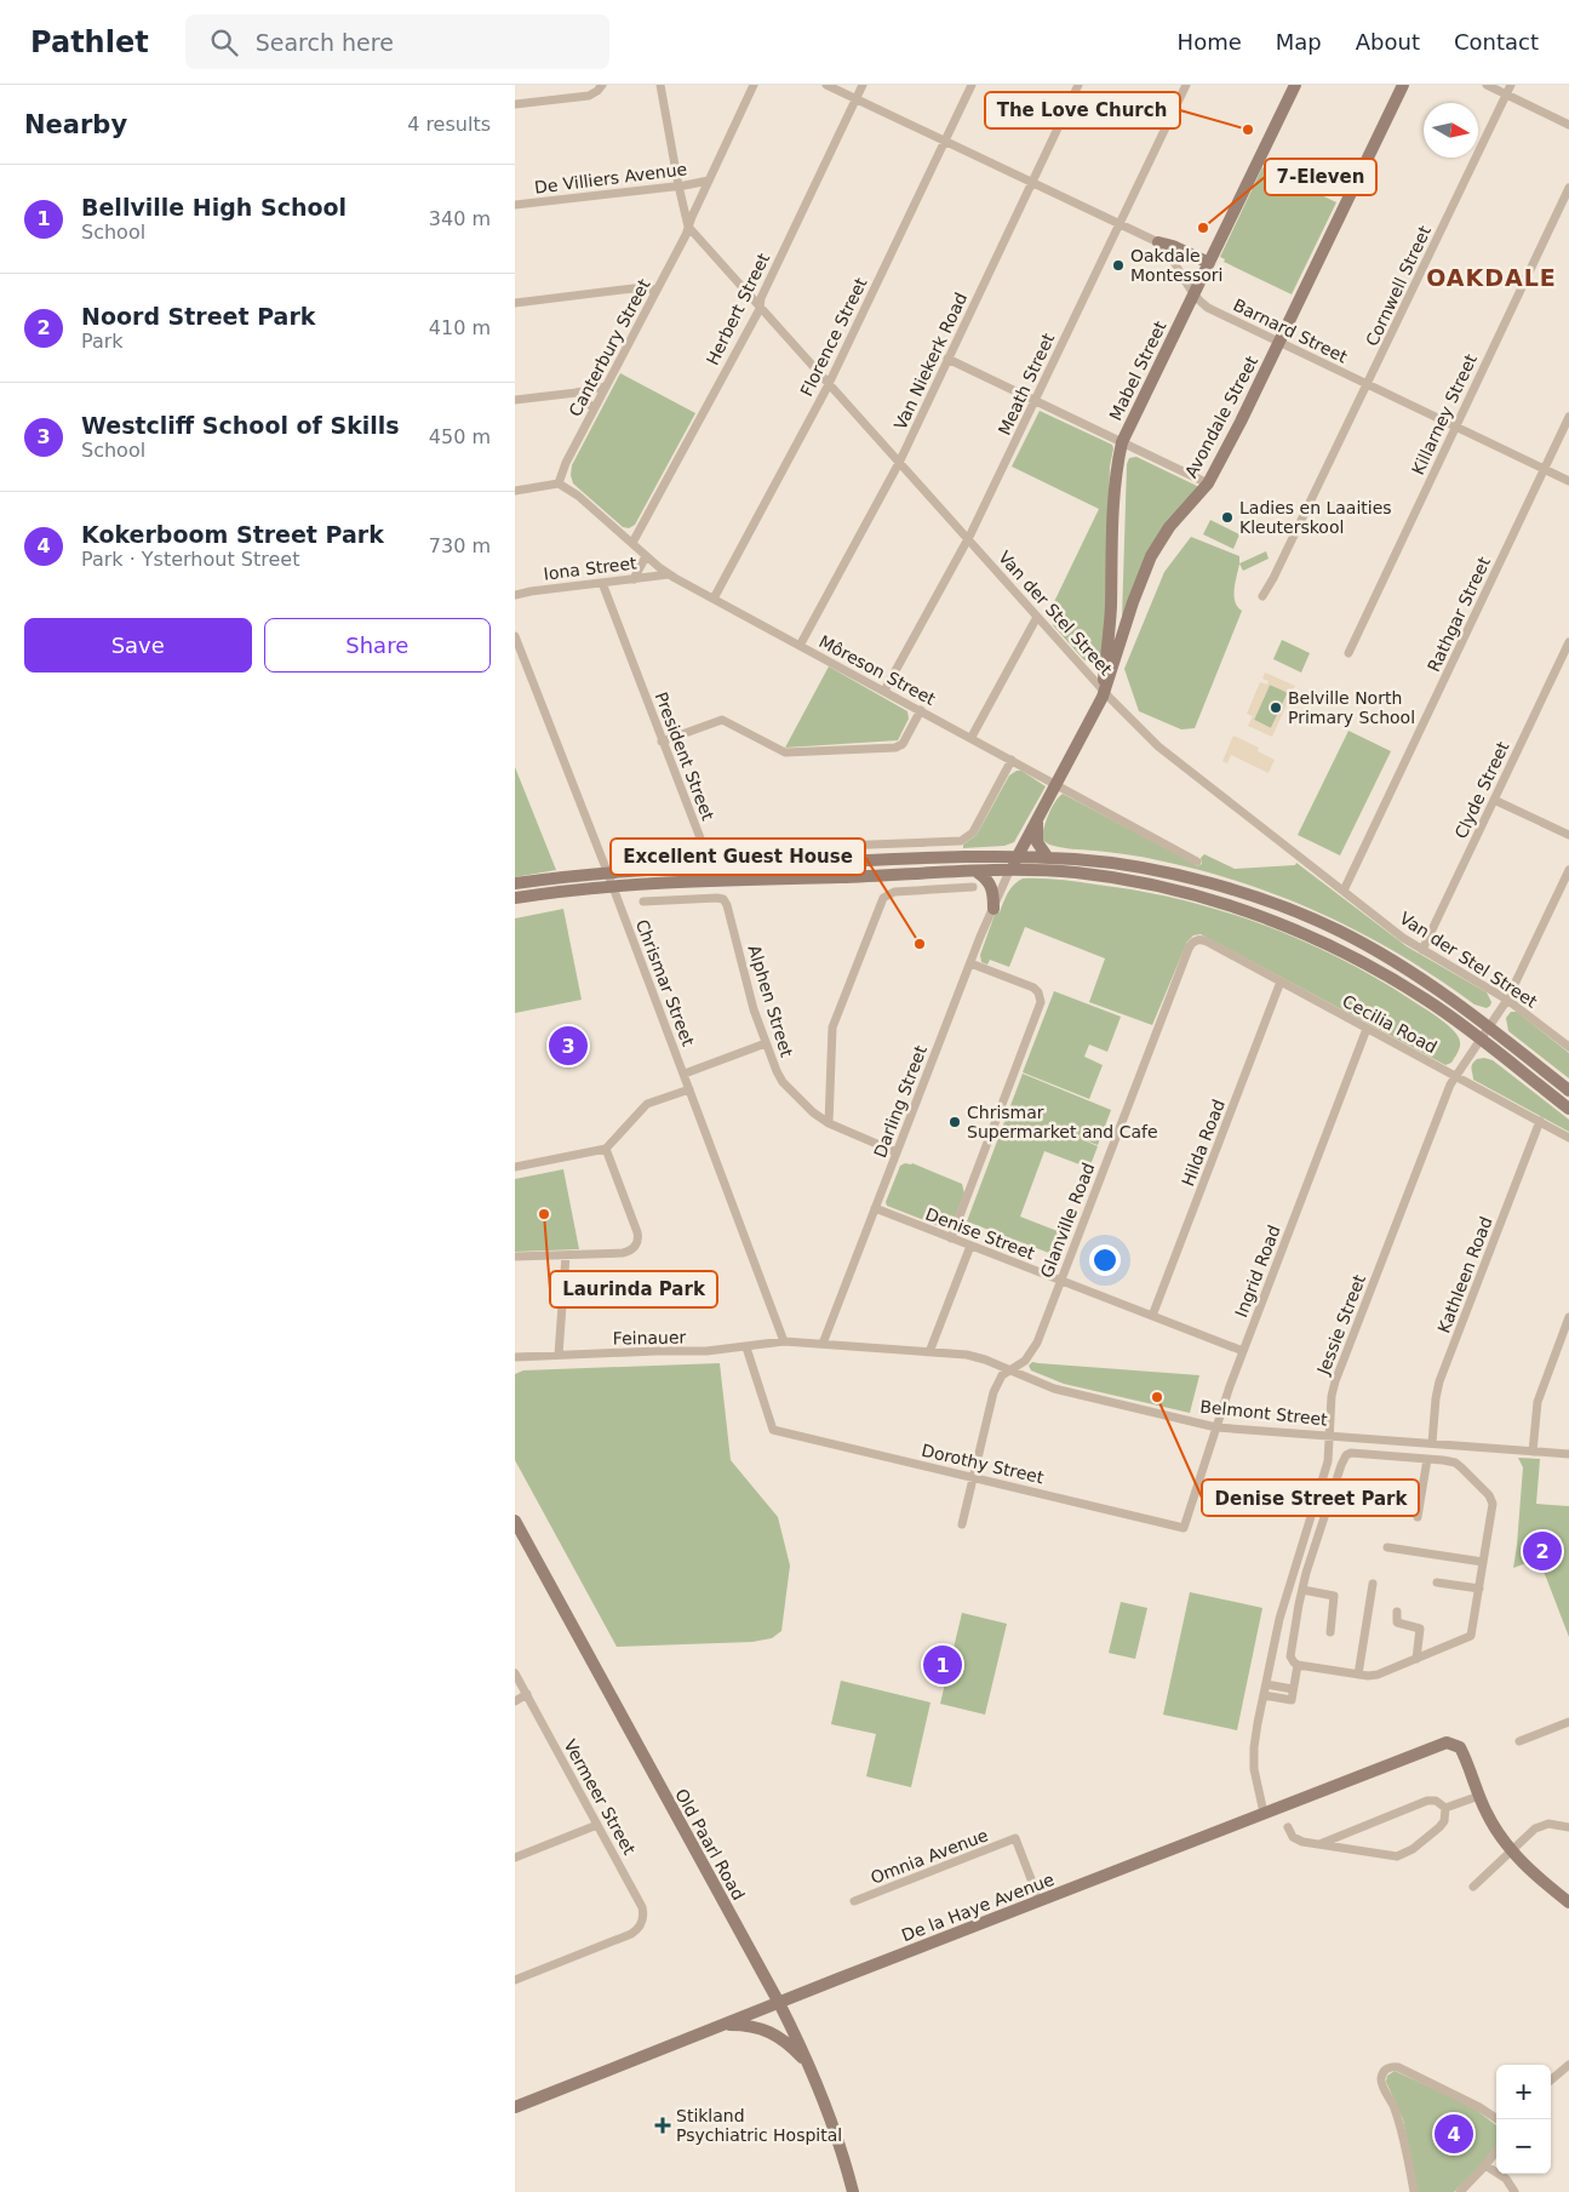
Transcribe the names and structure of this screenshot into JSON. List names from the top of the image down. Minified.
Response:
{"streets":{"main road":["Mabel Street","Avondale Street","Old Paarl Road","De la Haye Avenue"],"street":["De Villiers Avenue","Cornwell Street","Herbert Street","Barnard Street","Florence Street","Canterbury Street","Van Niekerk Road","Meath Street","Killarney Street","Iona Street","Van der Stel Street","Rathgar Street","Môreson Street","President Street","Clyde Street","Chrismar Street","Alphen Street","Cecilia Road","Darling Street","Hilda Road","Glanville Road","Denise Street","Ingrid Road","Kathleen Road","Jessie Street","Feinauer","Belmont Street","Dorothy Street","Vermeer Street","Omnia Avenue"]},"crossings":[["De Villiers Avenue","Canterbury Street"],["De Villiers Avenue","Van der Stel Street"],["Cornwell Street","Barnard Street"],["Herbert Street","Barnard Street"],["Herbert Street","Van der Stel Street"],["Herbert Street","Môreson Street"],["Barnard Street","Florence Street"],["Barnard Street","Van Niekerk Road"],["Barnard Street","Mabel Street"],["Barnard Street","Meath Street"],["Barnard Street","Killarney Street"],["Barnard Street","Avondale Street"],["Barnard Street","Rathgar Street"],["Florence Street","Van der Stel Street"],["Florence Street","Môreson Street"],["Canterbury Street","Van der Stel Street"],["Canterbury Street","Môreson Street"],["Van Niekerk Road","Van der Stel Street"],["Van Niekerk Road","Môreson Street"],["Mabel Street","Avondale Street"],["Mabel Street","Van der Stel Street"],["Meath Street","Van der Stel Street"],["Meath Street","Môreson Street"],["Avondale Street","Van der Stel Street"],["Avondale Street","Môreson Street"],["Avondale Street","Darling Street"],["Iona Street","Môreson Street"],["Iona Street","President Street"],["Van der Stel Street","Rathgar Street"],["Van der Stel Street","Clyde Street"],["Van der Stel Street","Jessie Street"],["Môreson Street","President Street"],["Chrismar Street","Feinauer"],["Chrismar Street","Belmont Street"],["Alphen Street","Darling Street"],["Cecilia Road","Hilda Road"],["Cecilia Road","Glanville Road"],["Cecilia Road","Ingrid Road"],["Cecilia Road","Kathleen Road"],["Cecilia Road","Jessie Street"],["Darling Street","Denise Street"],["Darling Street","Belmont Street"],["Hilda Road","Denise Street"],["Glanville Road","Denise Street"],["Glanville Road","Belmont Street"],["Glanville Road","Dorothy Street"],["Denise Street","Ingrid Road"],["Ingrid Road","Belmont Street"],["Ingrid Road","Dorothy Street"],["Kathleen Road","Belmont Street"],["Jessie Street","Belmont Street"],["Jessie Street","De la Haye Avenue"],["Feinauer","Belmont Street"],["Feinauer","Dorothy Street"],["Old Paarl Road","De la Haye Avenue"],["Omnia Avenue","De la Haye Avenue"]],"districts":["OAKDALE"],"places":{"other":["The Love Church","7-Eleven","Oakdale Montessori","Ladies en Laaities Kleuterskool","Belville North Primary School","Excellent Guest House","Chrismar Supermarket and Cafe","Laurinda Park","Denise Street Park"],"health":["Stikland Psychiatric Hospital"]},"north":"right","page":{"header":"Pathlet","search":"Search here","nav":["Home","Map","About","Contact"],"heading":["Nearby","4 results"],"list":[{"mark":"1","name":"Bellville High School","note":"School","value":"340 m"},{"mark":"2","name":"Noord Street Park","note":"Park","value":"410 m"},{"mark":"3","name":"Westcliff School of Skills","note":"School","value":"450 m"},{"mark":"4","name":"Kokerboom Street Park","note":"Park · Ysterhout Street","value":"730 m"}],"buttons":["Save","Share"],"pins":["3","2","1","4"],"map_buttons":["+","−"]}}
